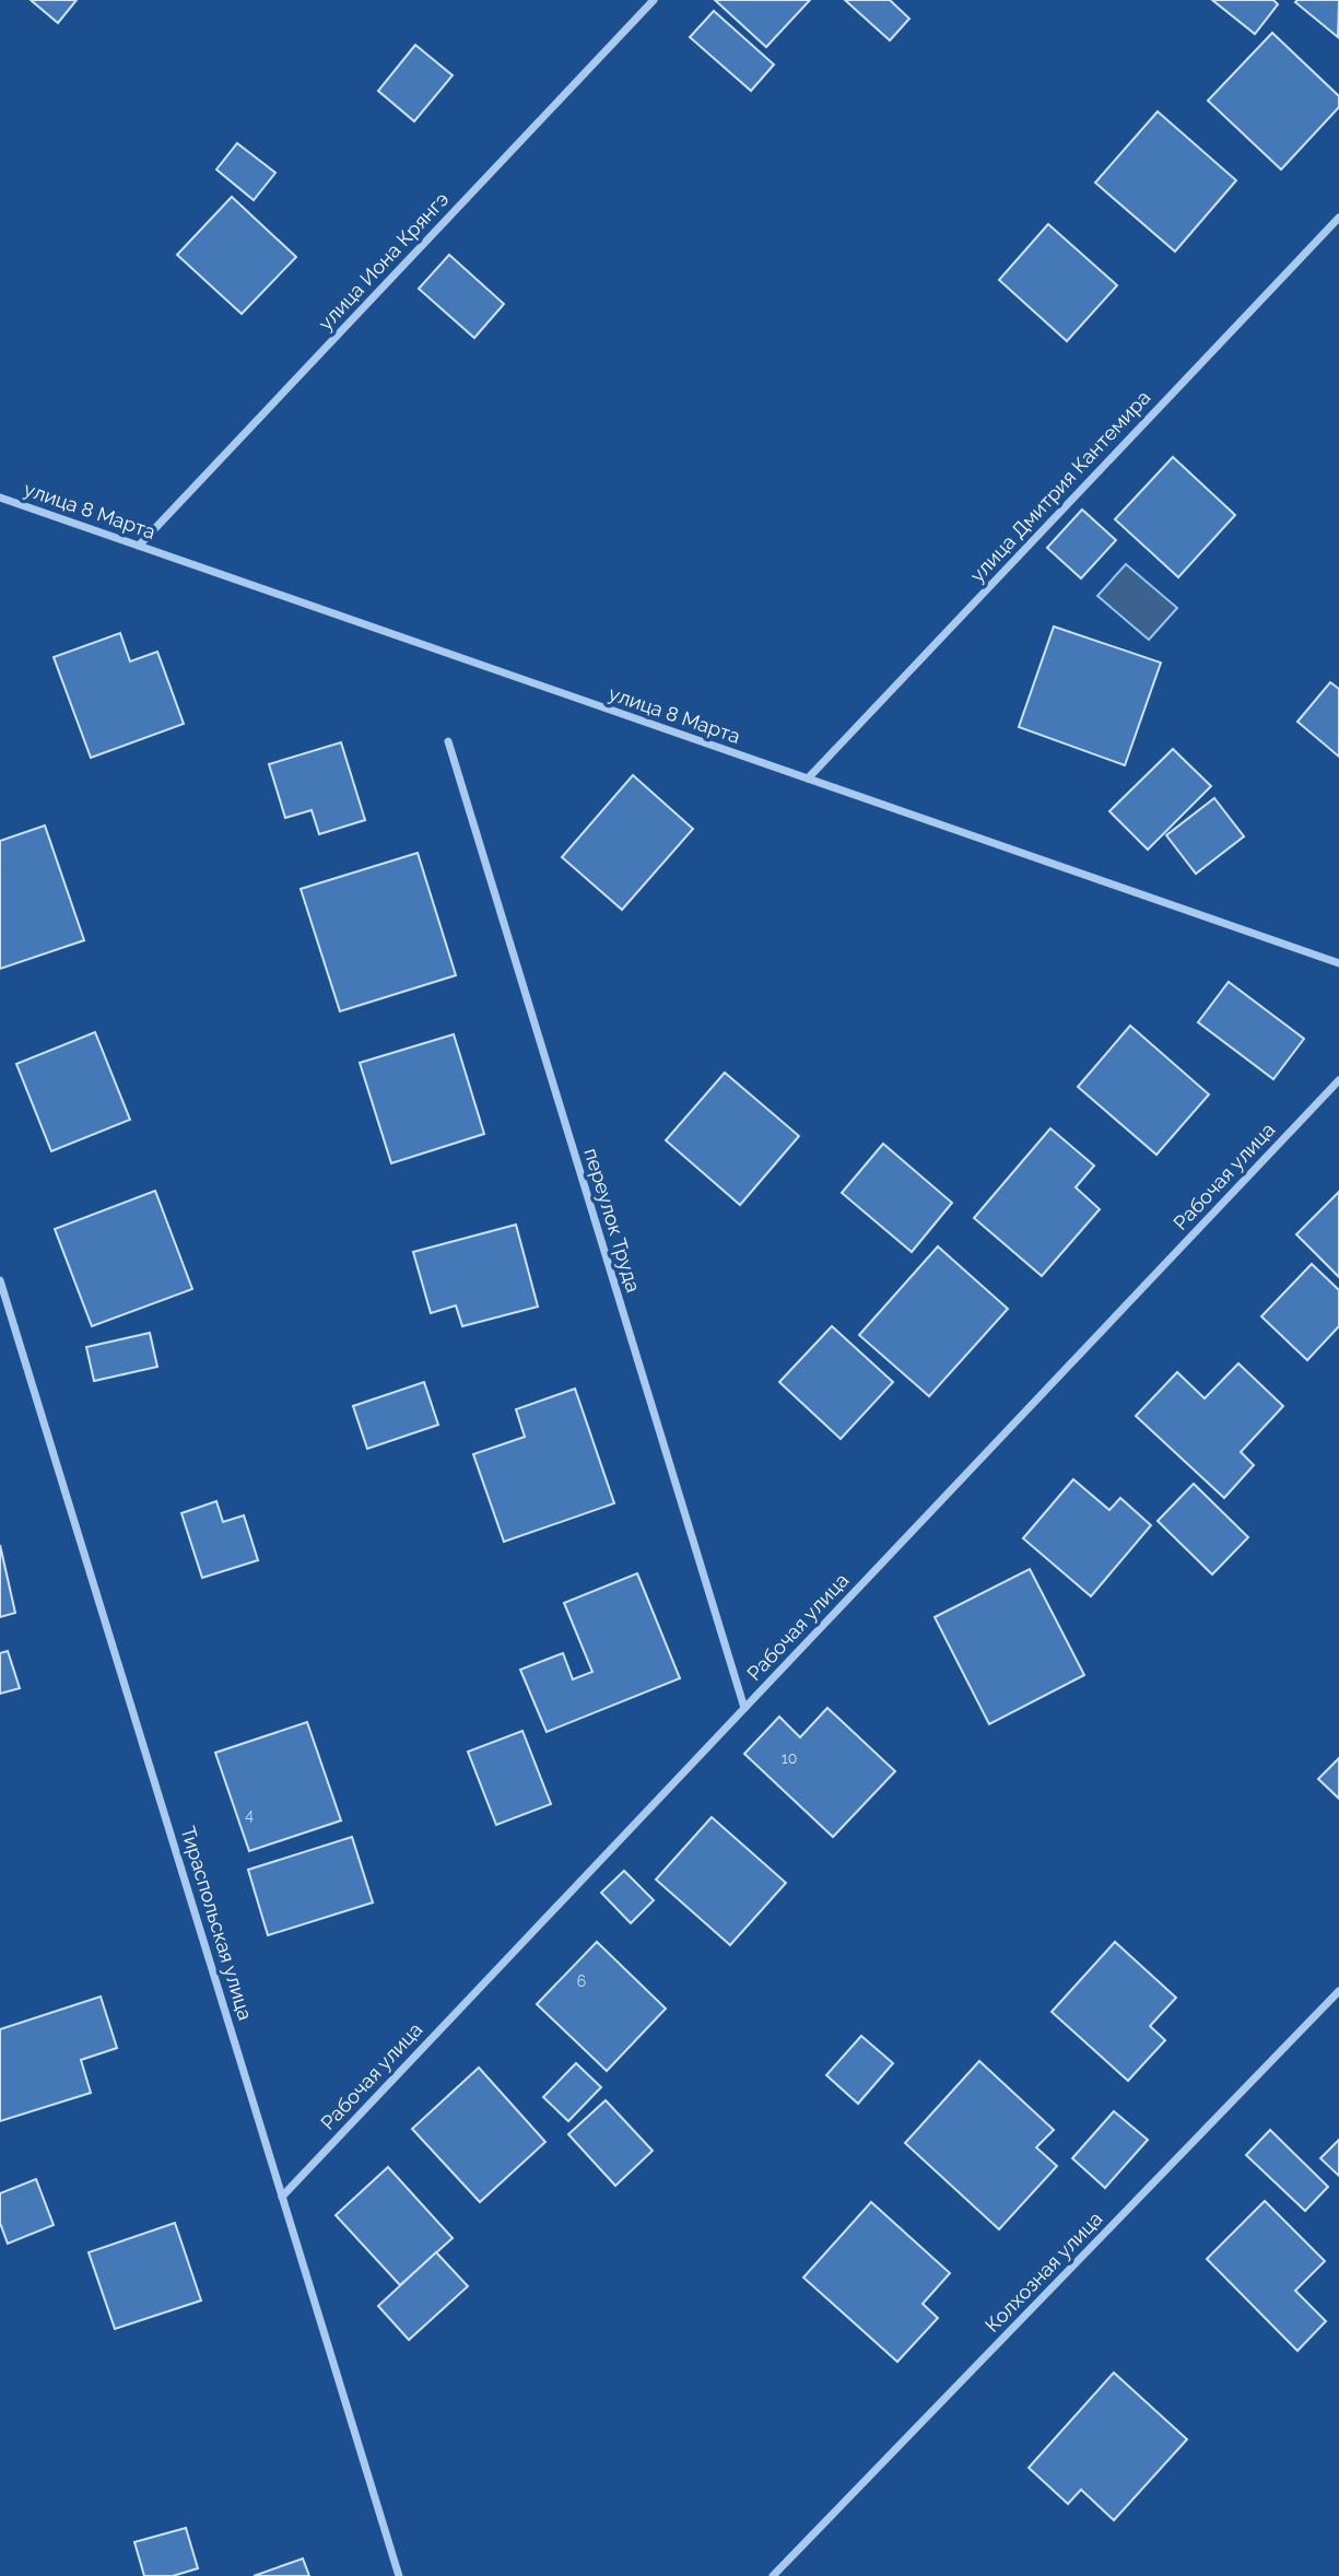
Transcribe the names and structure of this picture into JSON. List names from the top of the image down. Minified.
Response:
{"streets":{"street":["улица Иона Крянгэ","улица Дмитрия Кантемира","улица 8 Марта","Рабочая улица","переулок Труда","Тираспольская улица","Колхозная улица"]},"crossings":[["улица Иона Крянгэ","улица 8 Марта"],["улица Дмитрия Кантемира","улица 8 Марта"],["Рабочая улица","переулок Труда"],["Рабочая улица","Тираспольская улица"]],"house_numbers":["10","4","6"]}
